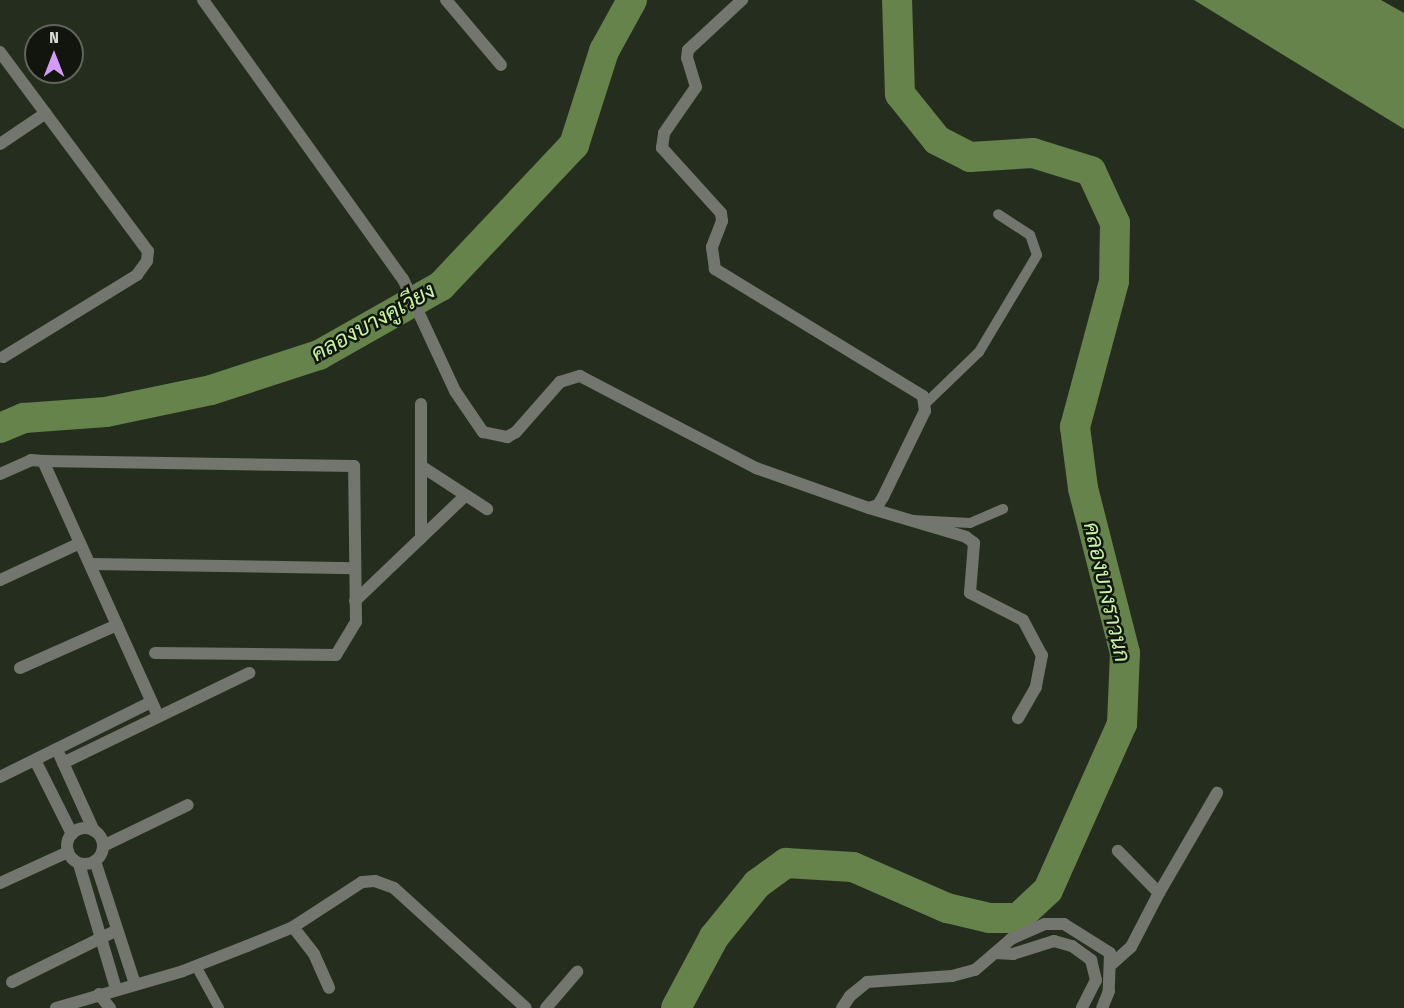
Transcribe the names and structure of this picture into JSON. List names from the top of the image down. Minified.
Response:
{"water":["คลองบางคูเวียง","คลองบางราวนก"],"north":"top"}
